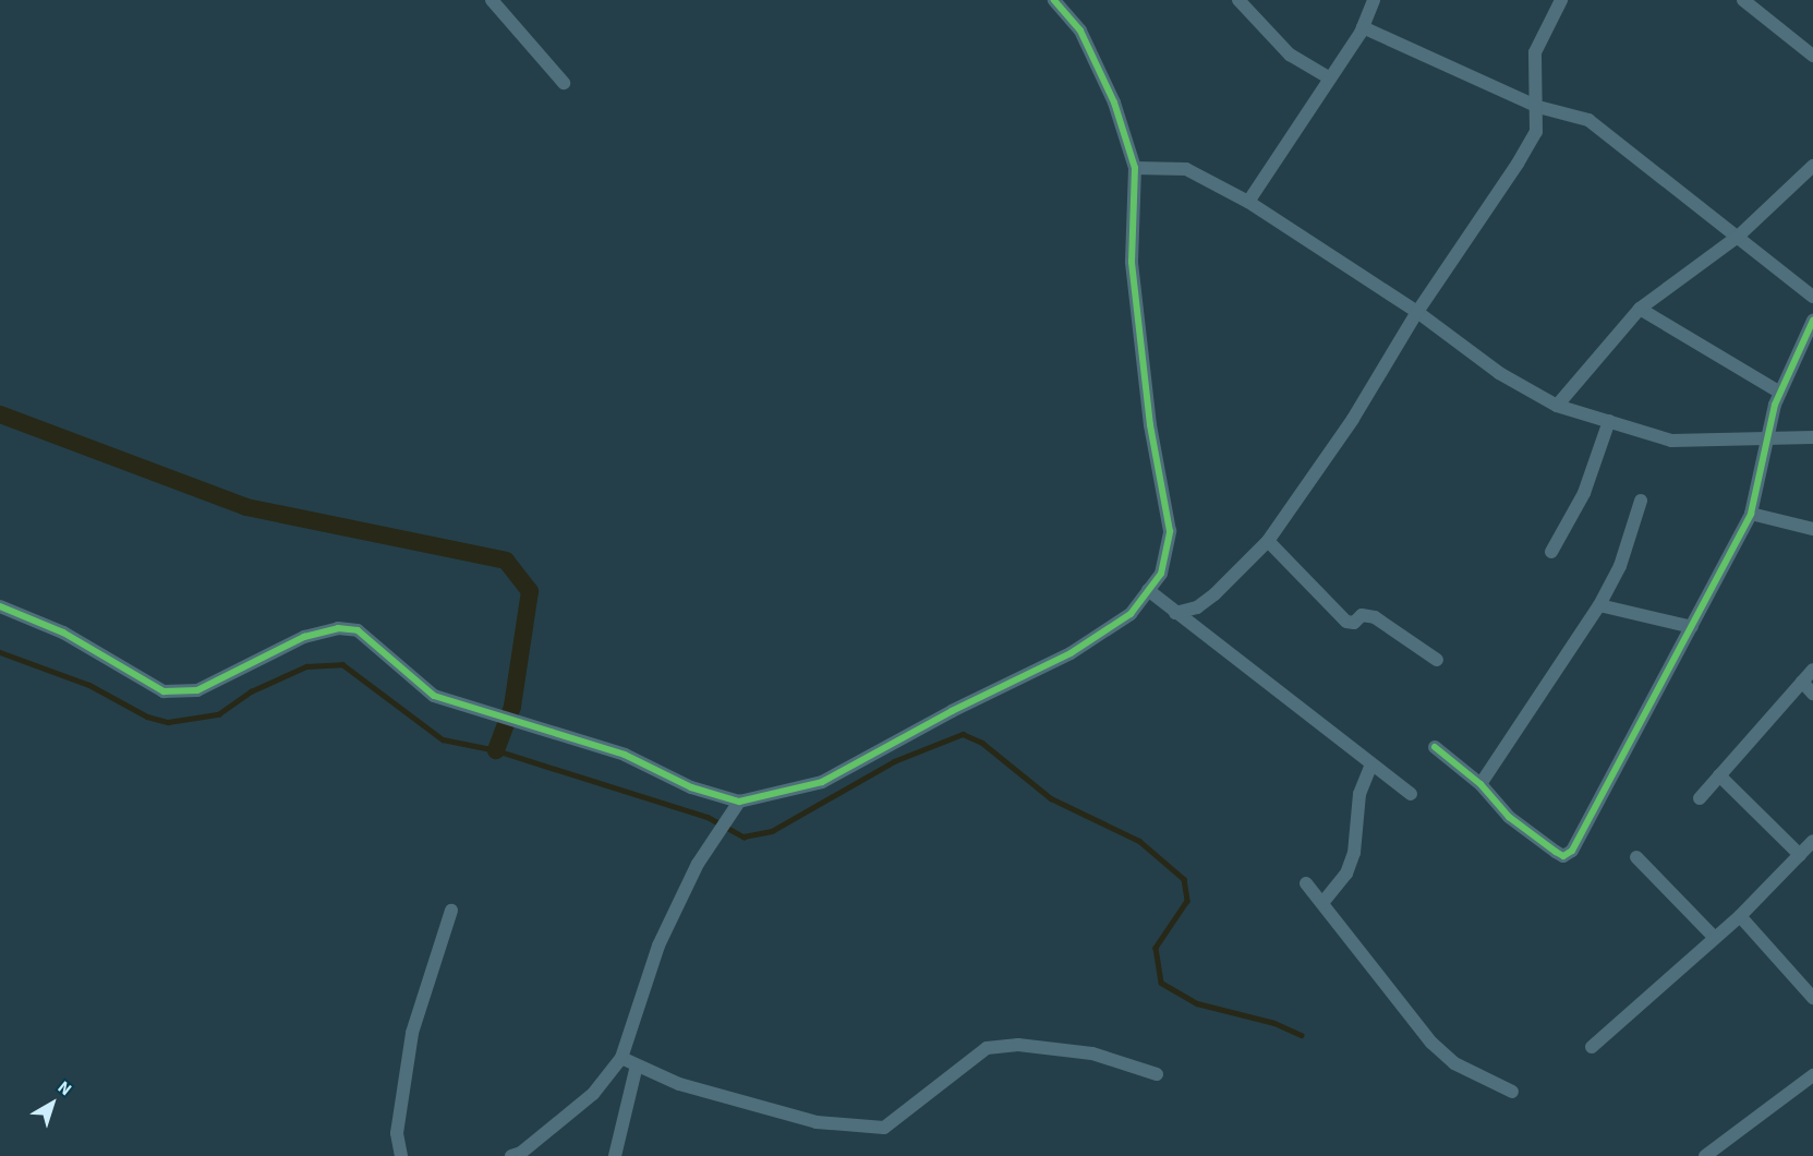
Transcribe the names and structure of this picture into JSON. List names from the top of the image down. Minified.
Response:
{"north":"top right"}
